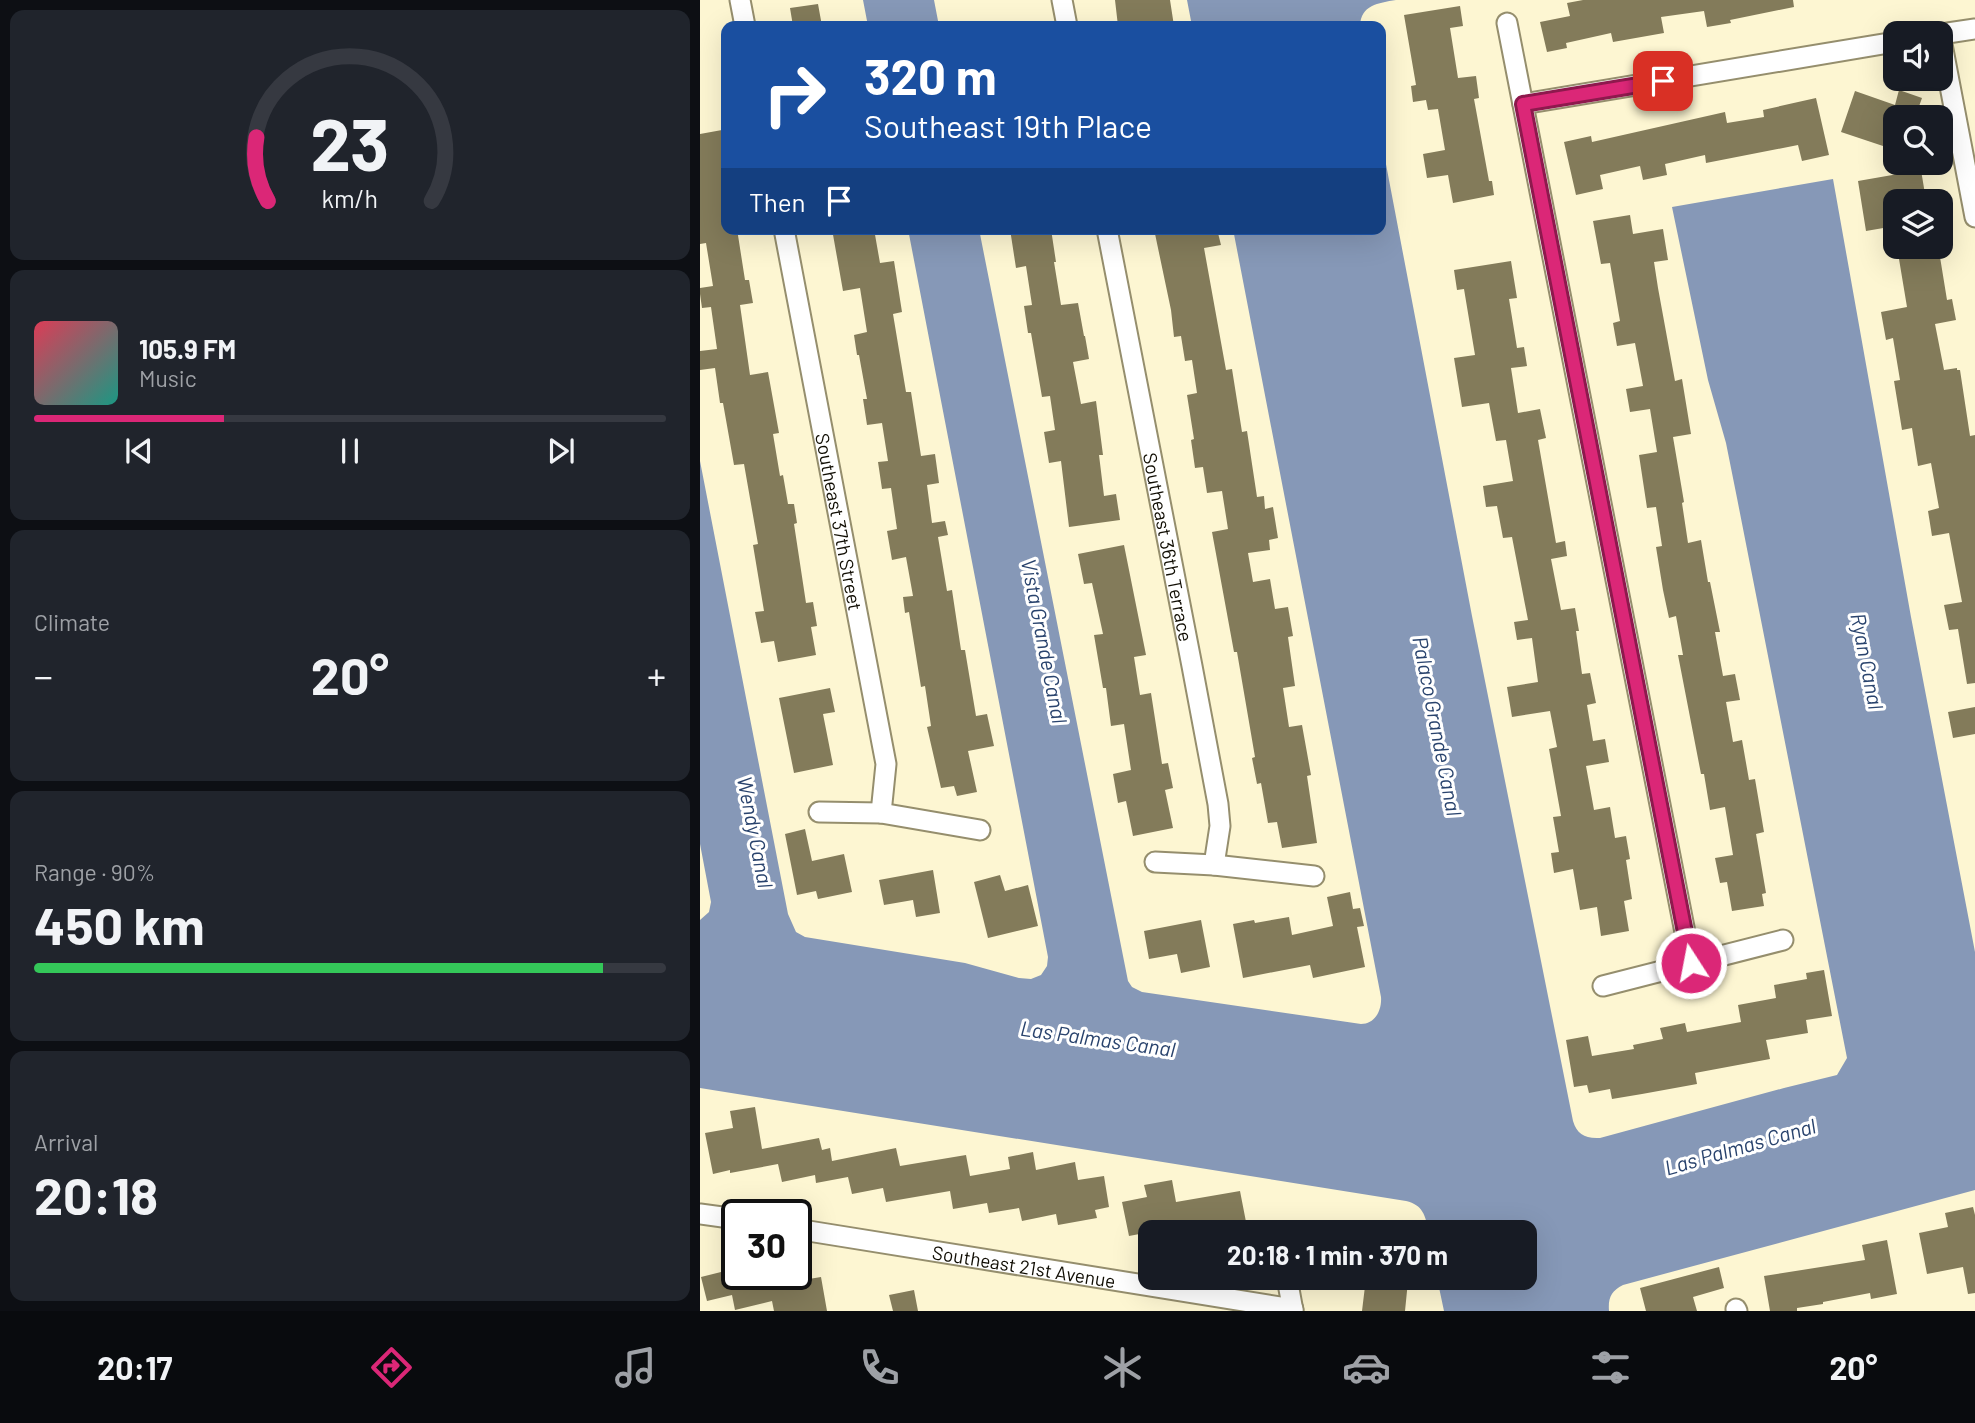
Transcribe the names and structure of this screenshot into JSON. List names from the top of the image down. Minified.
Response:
{"streets":{"street":["Southeast 37th Street","Southeast 36th Terrace","Southeast 21st Avenue"]},"water":["Vista Grande Canal","Ryan Canal","Palaco Grande Canal","Wendy Canal","Las Palmas Canal"],"page":{"turn":["320 m","Southeast 19th Place"],"then":"Then","song":["105.9 FM","Music"],"tile":["Climate",["Range · 90%","450 km"],["Arrival","20:18"]],"heat":["−","20°","+"],"limit":"30","trip":"20:18 · 1 min · 370 m","tabs":["20:17","20°"],"gauge":["23","km/h"]}}
